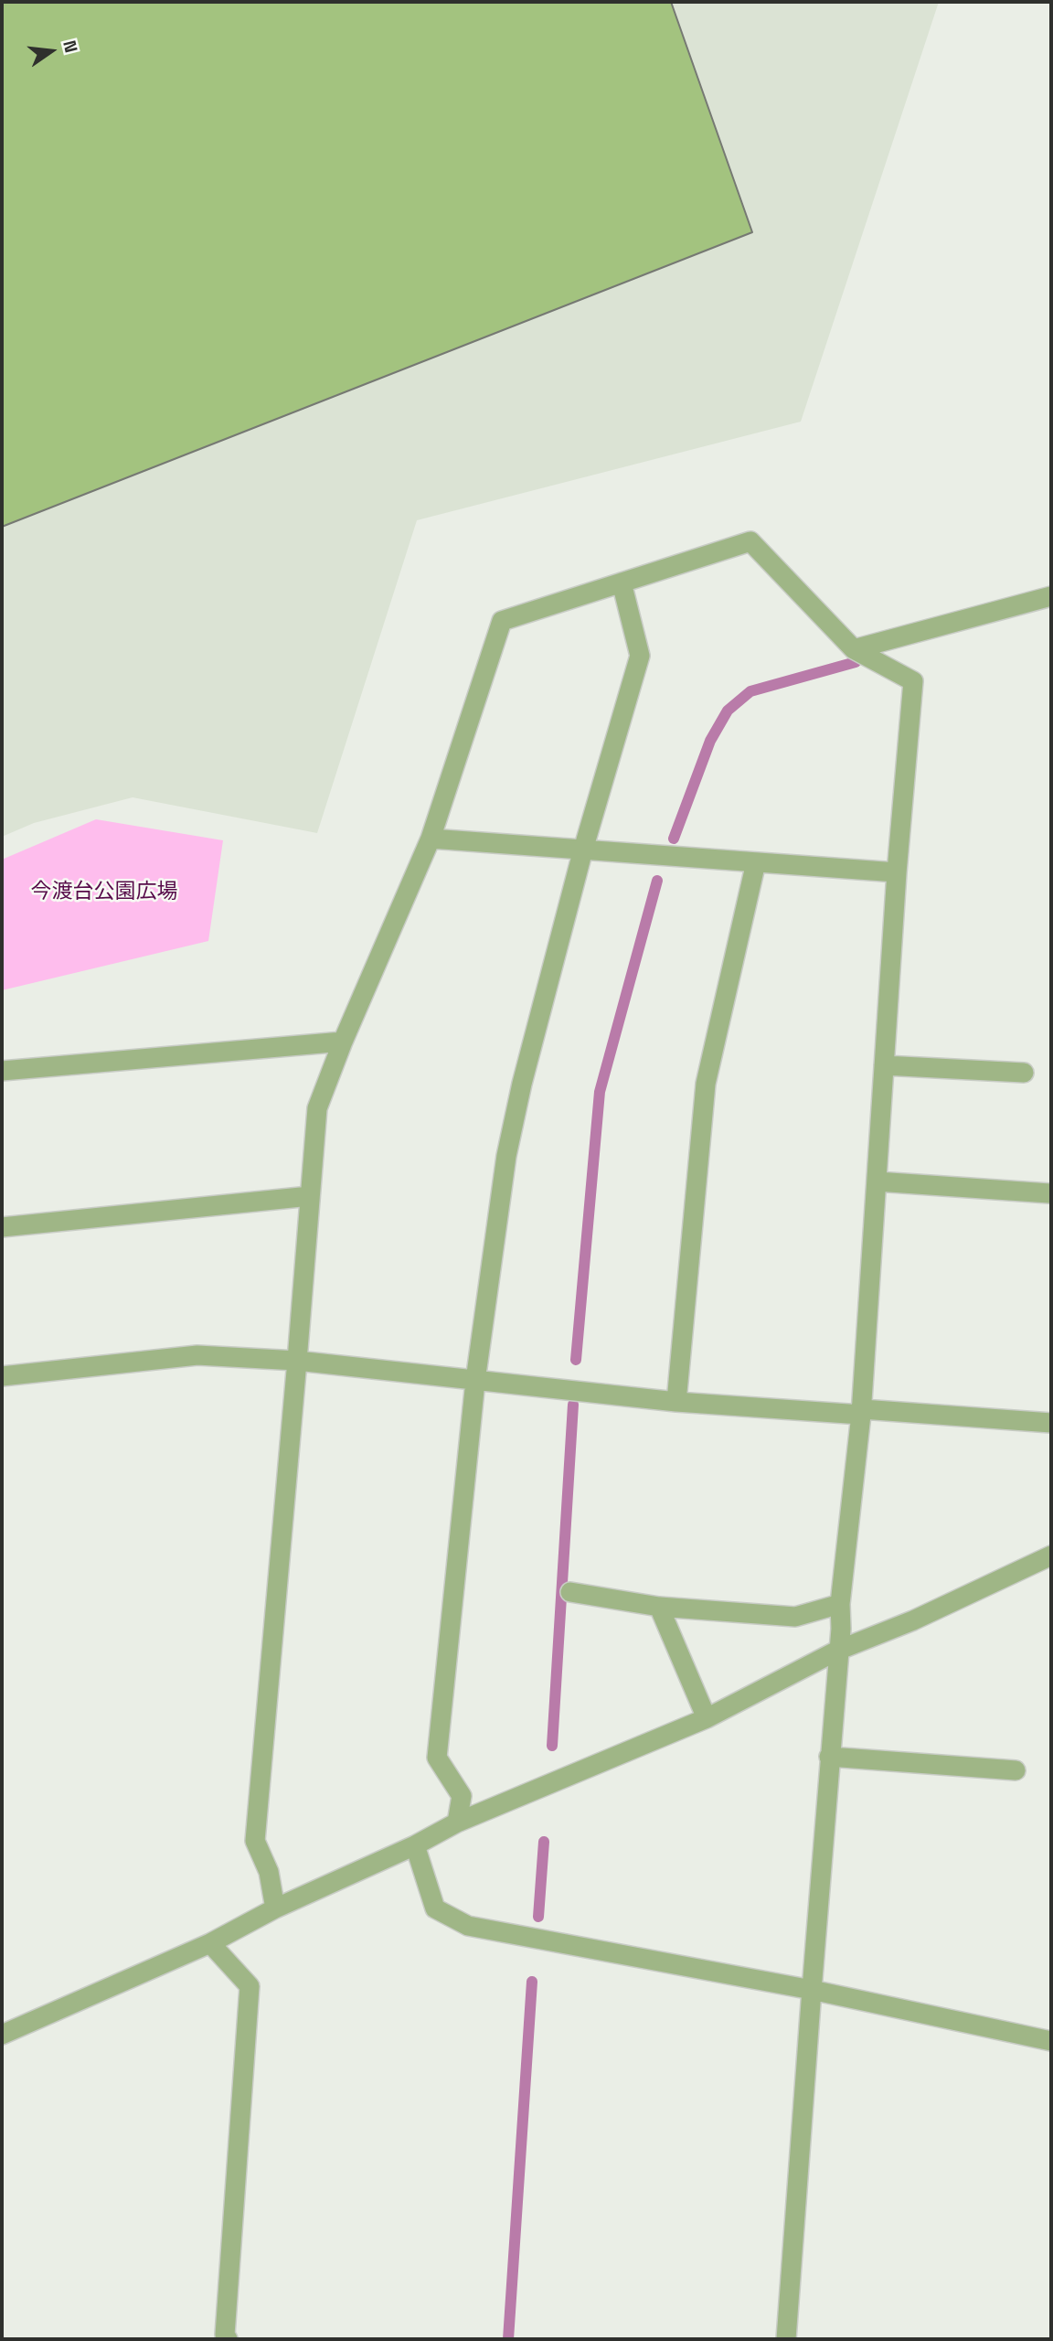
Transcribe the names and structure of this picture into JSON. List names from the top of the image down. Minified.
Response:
{"parks":["今渡台公園広場"],"north":"right"}
